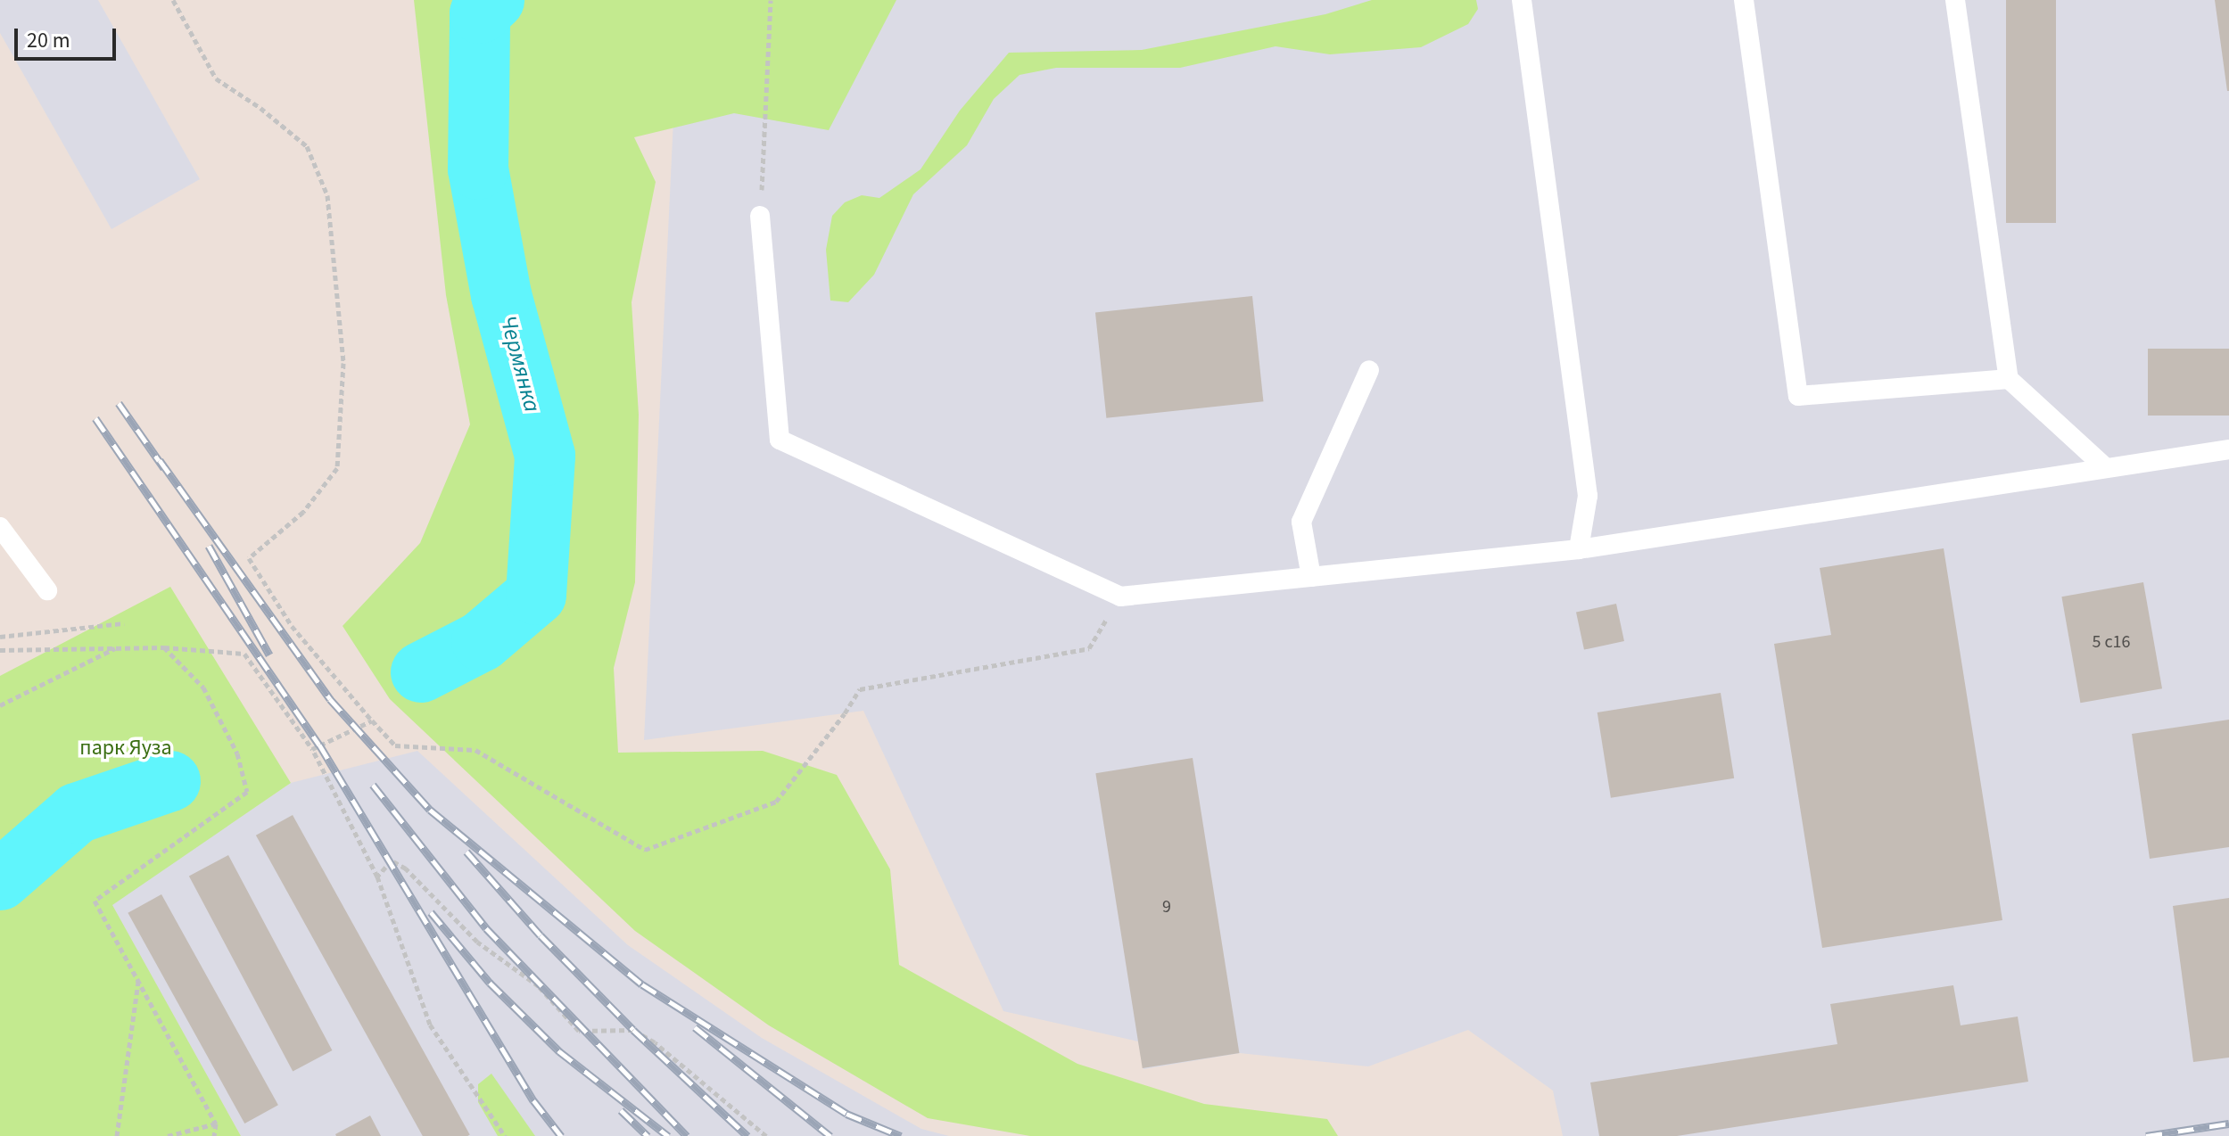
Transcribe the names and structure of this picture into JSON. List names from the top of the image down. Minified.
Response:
{"water":["Чермянка"],"parks":["парк Яуза"],"house_numbers":["5 с16","9"],"scale_bar":"20 m"}
